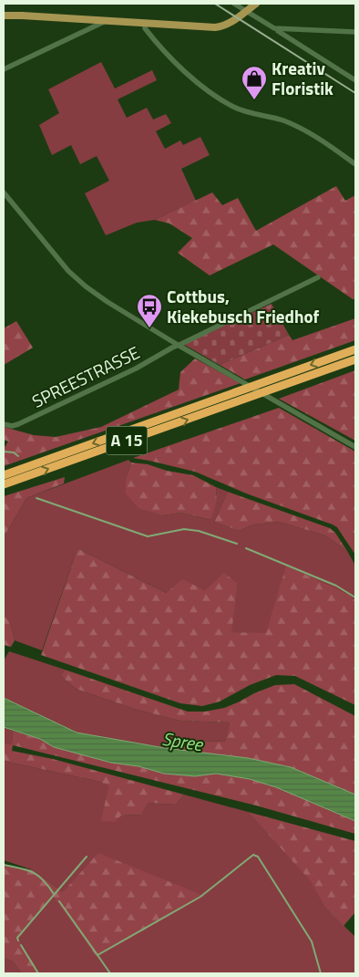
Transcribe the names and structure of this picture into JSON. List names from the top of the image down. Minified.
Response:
{"streets":{"highway":["A 15"],"street":["SPREESTRASSE"]},"water":["Spree"],"places":{"shop":["Kreativ Floristik"],"bus stop":["Cottbus, Kiekebusch Friedhof"]}}
